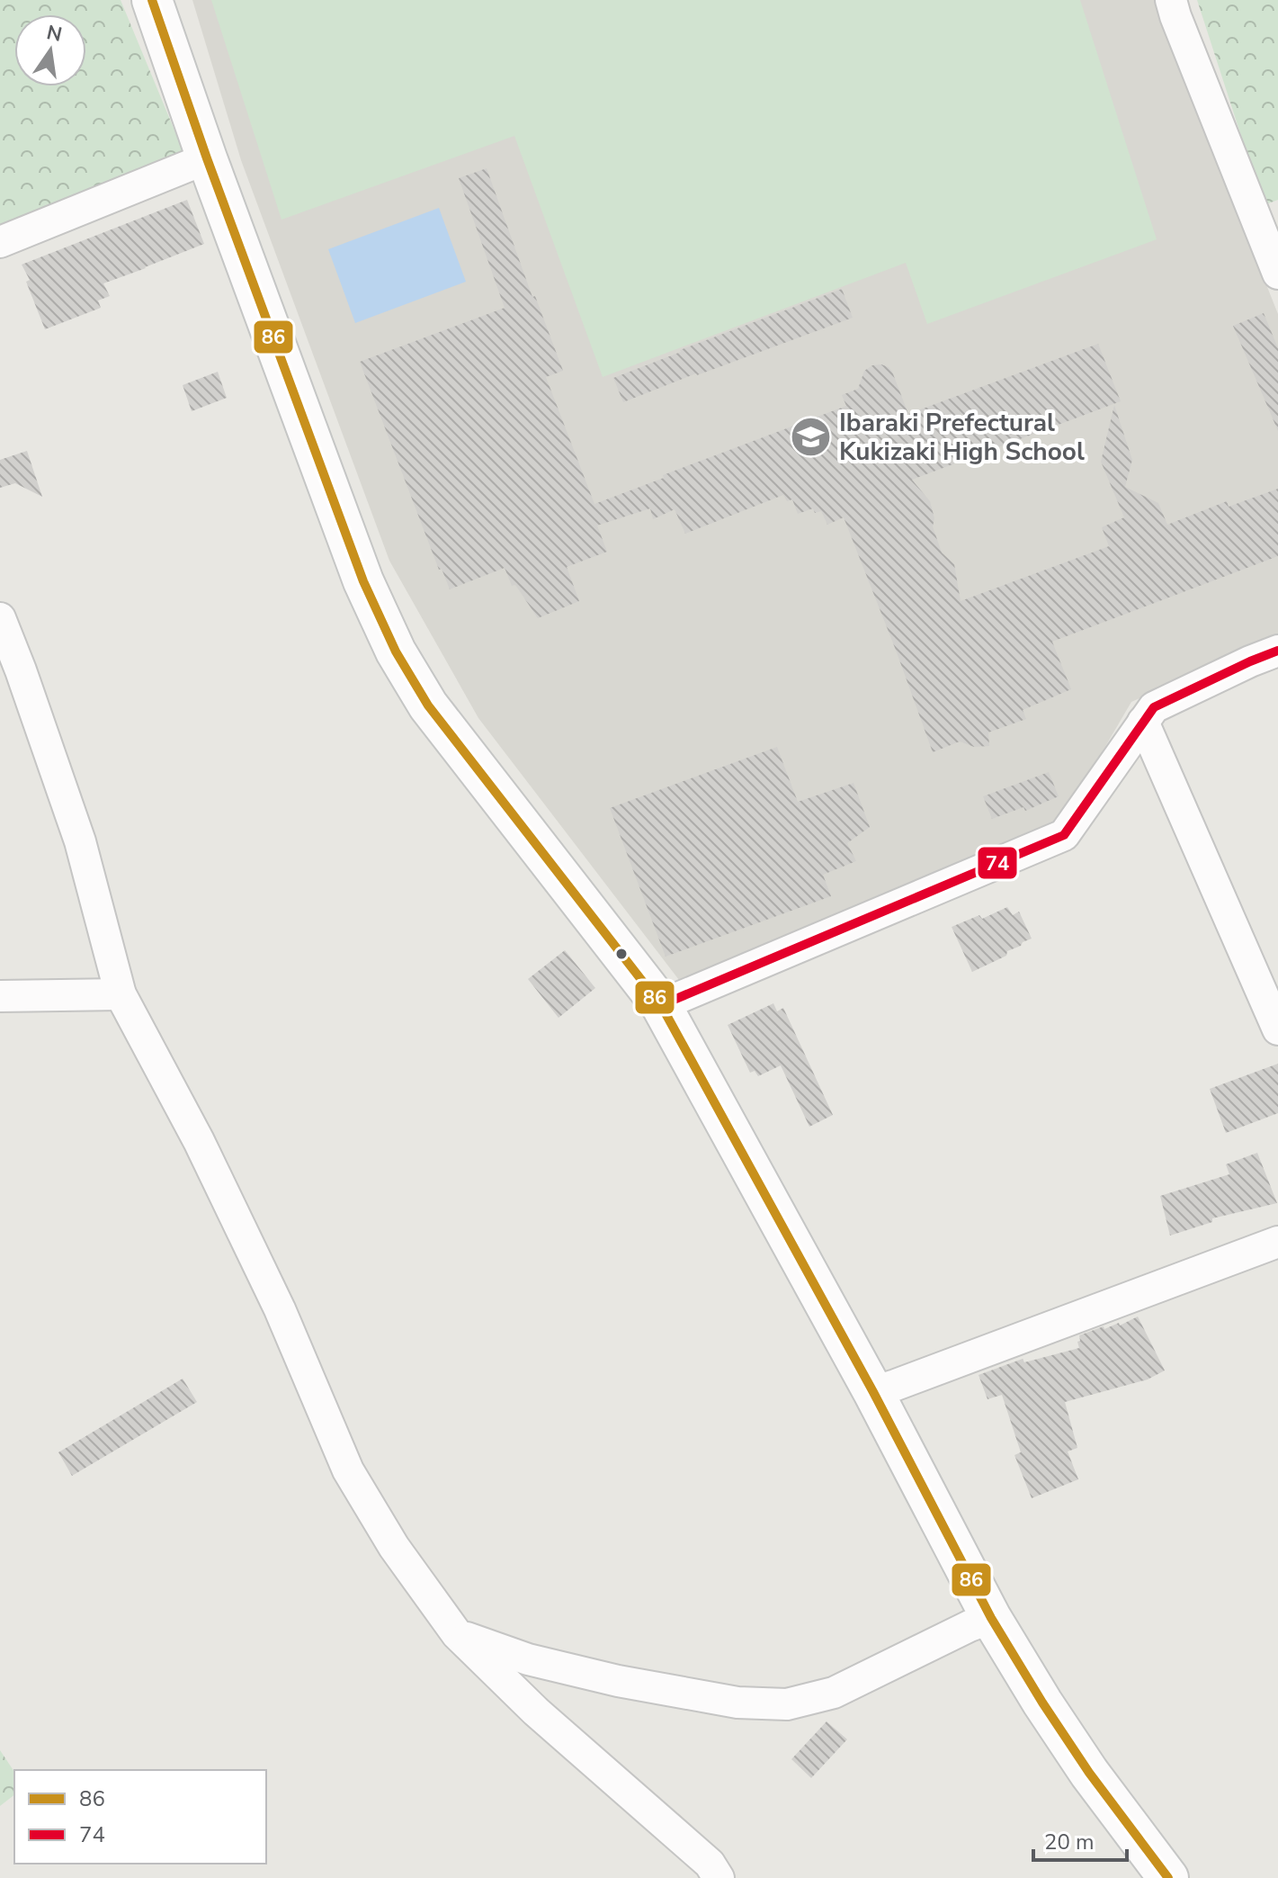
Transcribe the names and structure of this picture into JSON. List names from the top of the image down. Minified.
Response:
{"places":{"school or university":["Ibaraki Prefectural Kukizaki High School"]},"lines":["transit line 86","transit line 74"],"legend":["86","74"],"scale_bar":"20 m","north":"top"}
